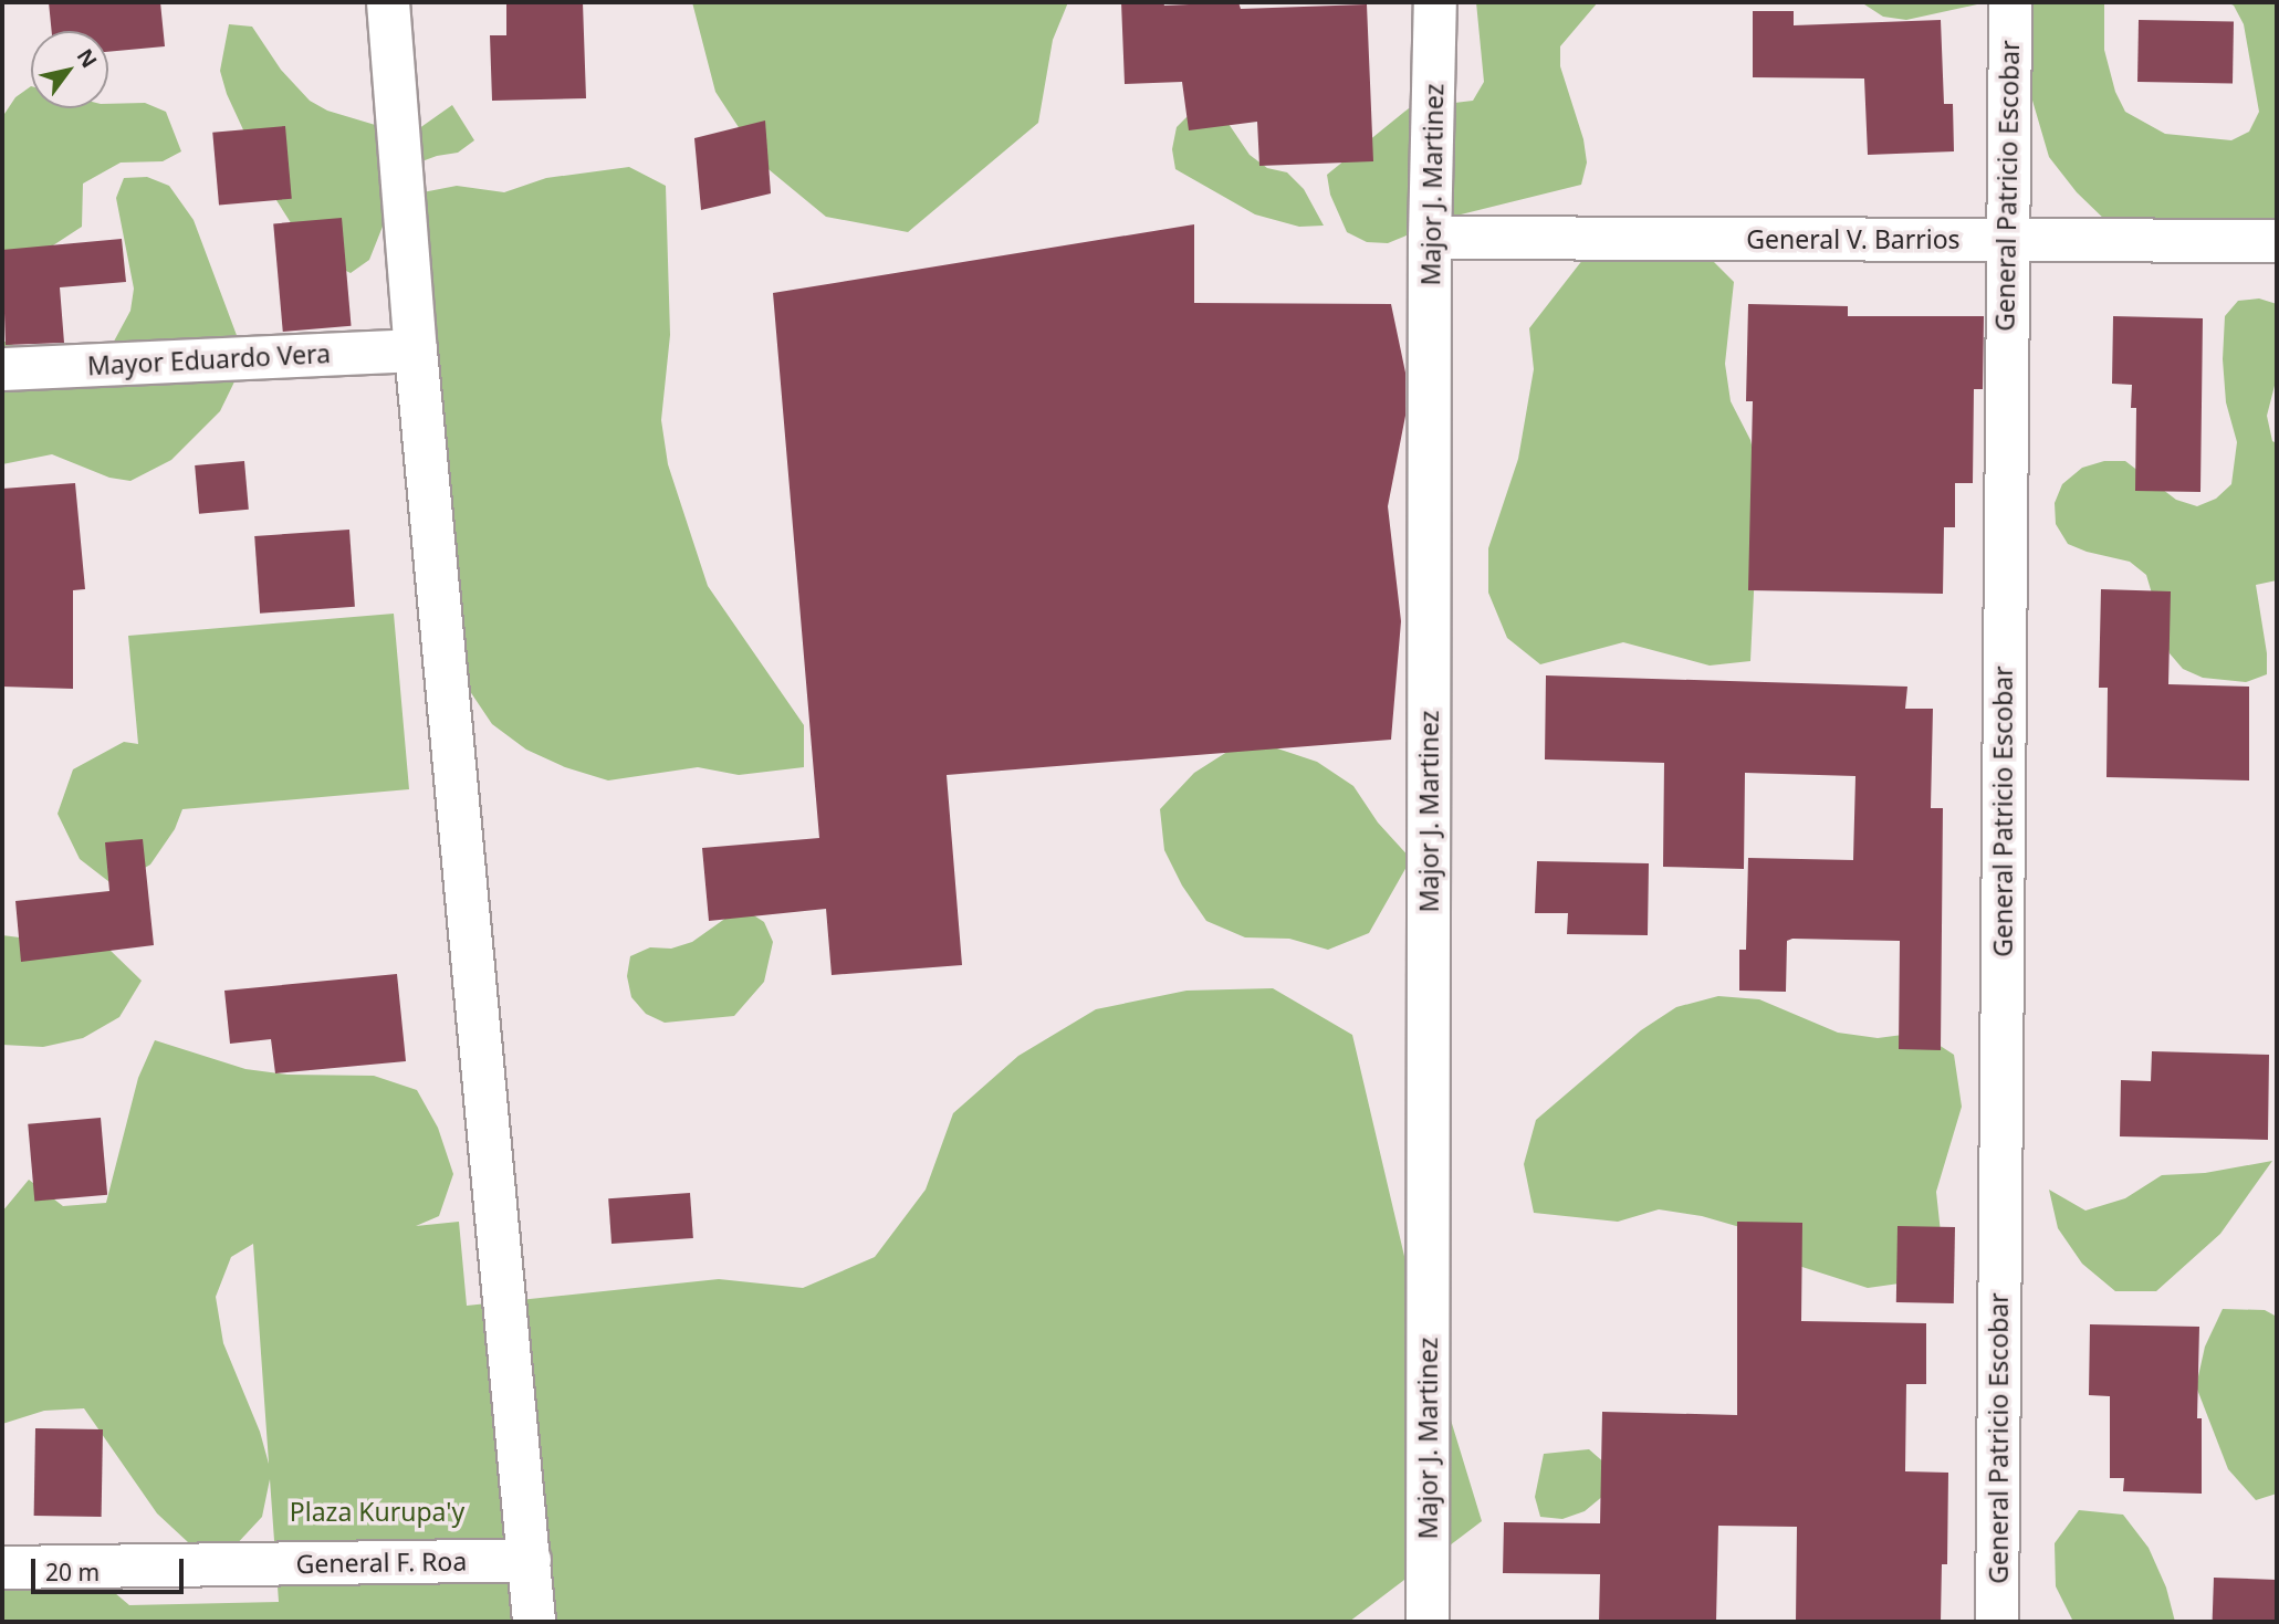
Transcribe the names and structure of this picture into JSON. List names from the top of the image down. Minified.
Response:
{"streets":{"street":["Major J. Martinez","General Patricio Escobar","General V. Barrios","Mayor Eduardo Vera","General F. Roa"]},"crossings":[["Major J. Martinez","General V. Barrios"],["General Patricio Escobar","General V. Barrios"]],"parks":["Plaza Kurupa'y"],"scale_bar":"20 m","north":"top right"}
